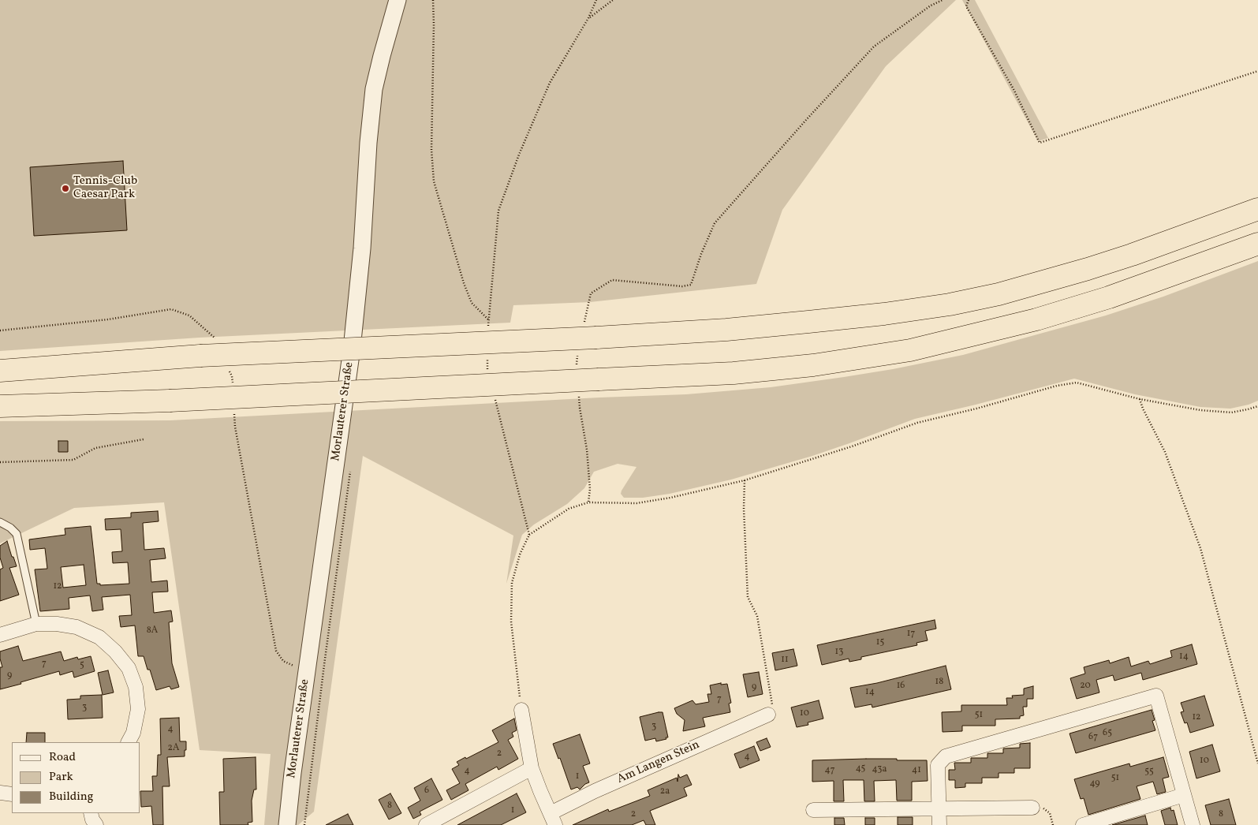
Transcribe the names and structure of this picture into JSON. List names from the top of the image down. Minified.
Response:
{"streets":{"street":["Morlauterer Straße","Am Langen Stein"]},"places":["Tennis-Club Caesar Park"],"house_numbers":["12","8A","17","15","13","14","11","7","5","9","18","16","20","9","14","7","3","10","51","12","3","4","65","67","2A","2","4","10","45","43a","47","41","4","55","1","51","49","6","2a","8","1","2","8"],"legend":["Road","Park","Building"]}
